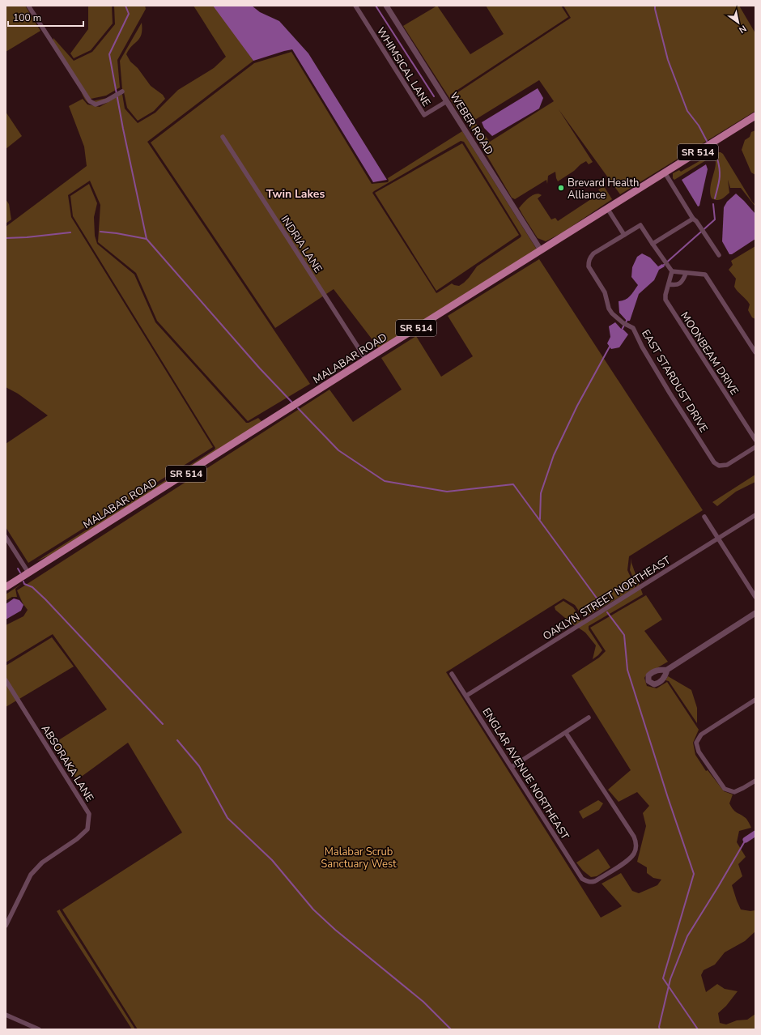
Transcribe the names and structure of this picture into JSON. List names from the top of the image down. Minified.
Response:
{"streets":{"main road":["SR 514","MALABAR ROAD"],"street":["WHIMSICAL LANE","WEBER ROAD","INDRIA LANE","MOONBEAM DRIVE","EAST STARDUST DRIVE","OAKLYN STREET NORTHEAST","ABSORAKA LANE","ENGLAR AVENUE NORTHEAST"]},"crossings":[["WHIMSICAL LANE","WEBER ROAD"],["WEBER ROAD","MALABAR ROAD"],["INDRIA LANE","MALABAR ROAD"],["OAKLYN STREET NORTHEAST","ENGLAR AVENUE NORTHEAST"]],"districts":["Twin Lakes"],"parks":["Malabar Scrub Sanctuary West"],"places":["Brevard Health Alliance"],"scale_bar":"100 m","north":"bottom right"}
